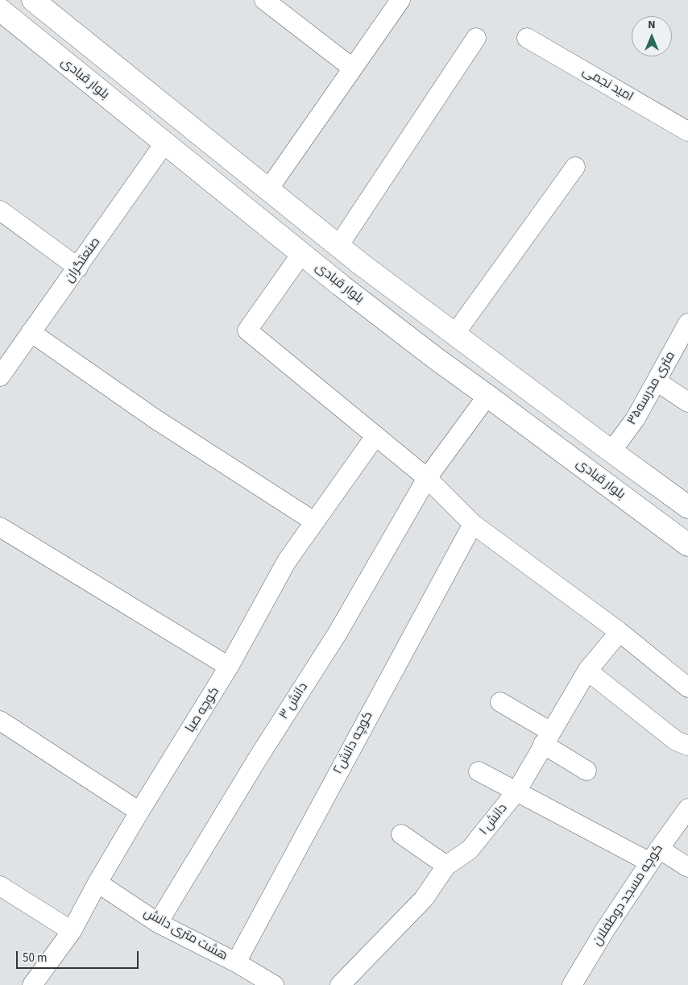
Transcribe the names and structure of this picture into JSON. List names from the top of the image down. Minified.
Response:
{"streets":{"street":["بلوار قبادی","امید نجمی","صنعتگران","۳۵متری مدرسه","دانش ۳","کوچه صبا","کوچه دانش۲","دانش ۱","کوچه مسجد دوطفلان","هشت متری دانش"]},"crossings":[["بلوار قبادی","صنعتگران"],["بلوار قبادی","دانش ۳"],["دانش ۳","هشت متری دانش"],["کوچه صبا","هشت متری دانش"],["کوچه دانش۲","هشت متری دانش"]],"scale_bar":"50 m","north":"top"}
